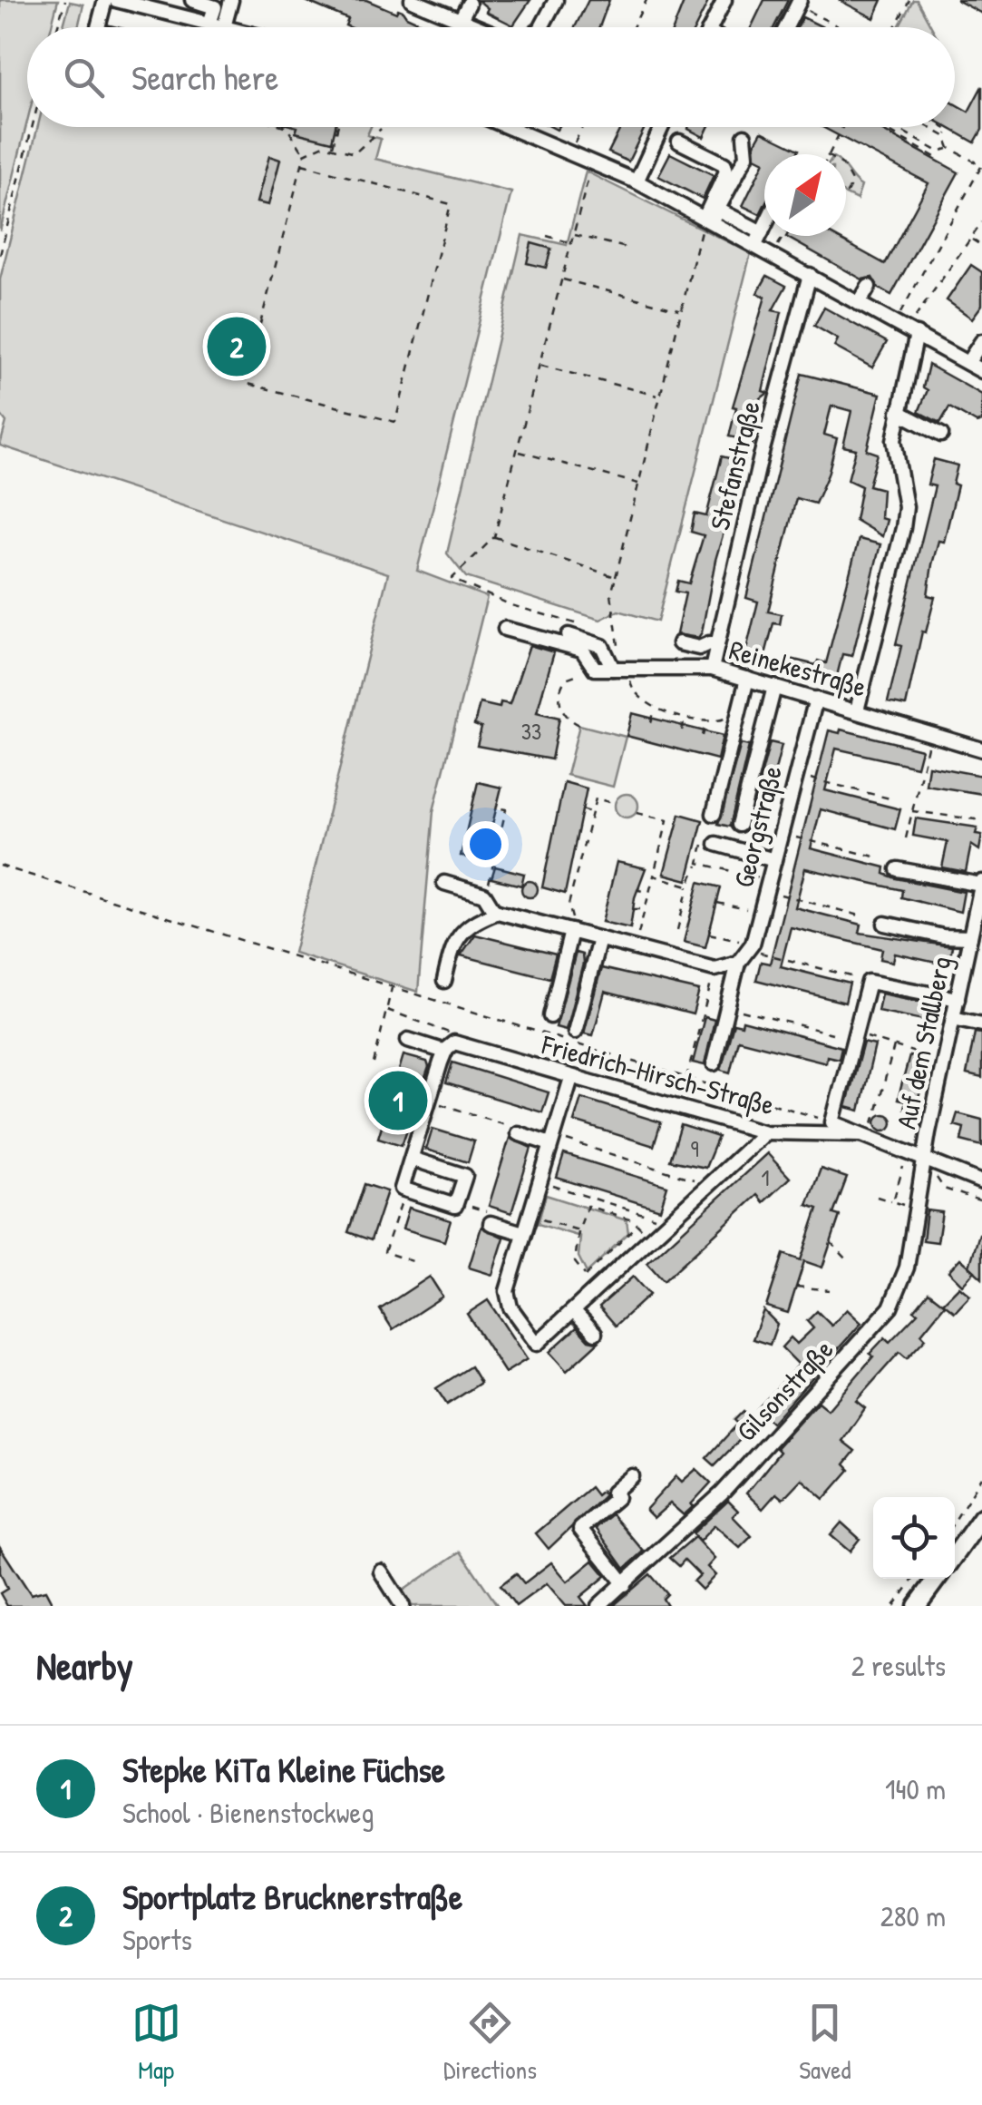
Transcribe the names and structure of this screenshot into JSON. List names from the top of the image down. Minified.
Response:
{"streets":{"street":["Stefanstraße","Reinekestraße","Georgstraße","Auf dem Stallberg","Friedrich-Hirsch-Straße","Gilsonstraße"]},"crossings":[["Stefanstraße","Reinekestraße"],["Reinekestraße","Georgstraße"],["Auf dem Stallberg","Friedrich-Hirsch-Straße"],["Auf dem Stallberg","Gilsonstraße"],["Friedrich-Hirsch-Straße","Gilsonstraße"]],"house_numbers":["33","9","1"],"north":"top right","page":{"search":"Search here","pins":["2","1"],"heading":["Nearby","2 results"],"list":[{"mark":"1","name":"Stepke KiTa Kleine Füchse","note":"School · Bienenstockweg","value":"140 m"},{"mark":"2","name":"Sportplatz Brucknerstraße","note":"Sports","value":"280 m"}],"nav":["Map","Directions","Saved"]}}
